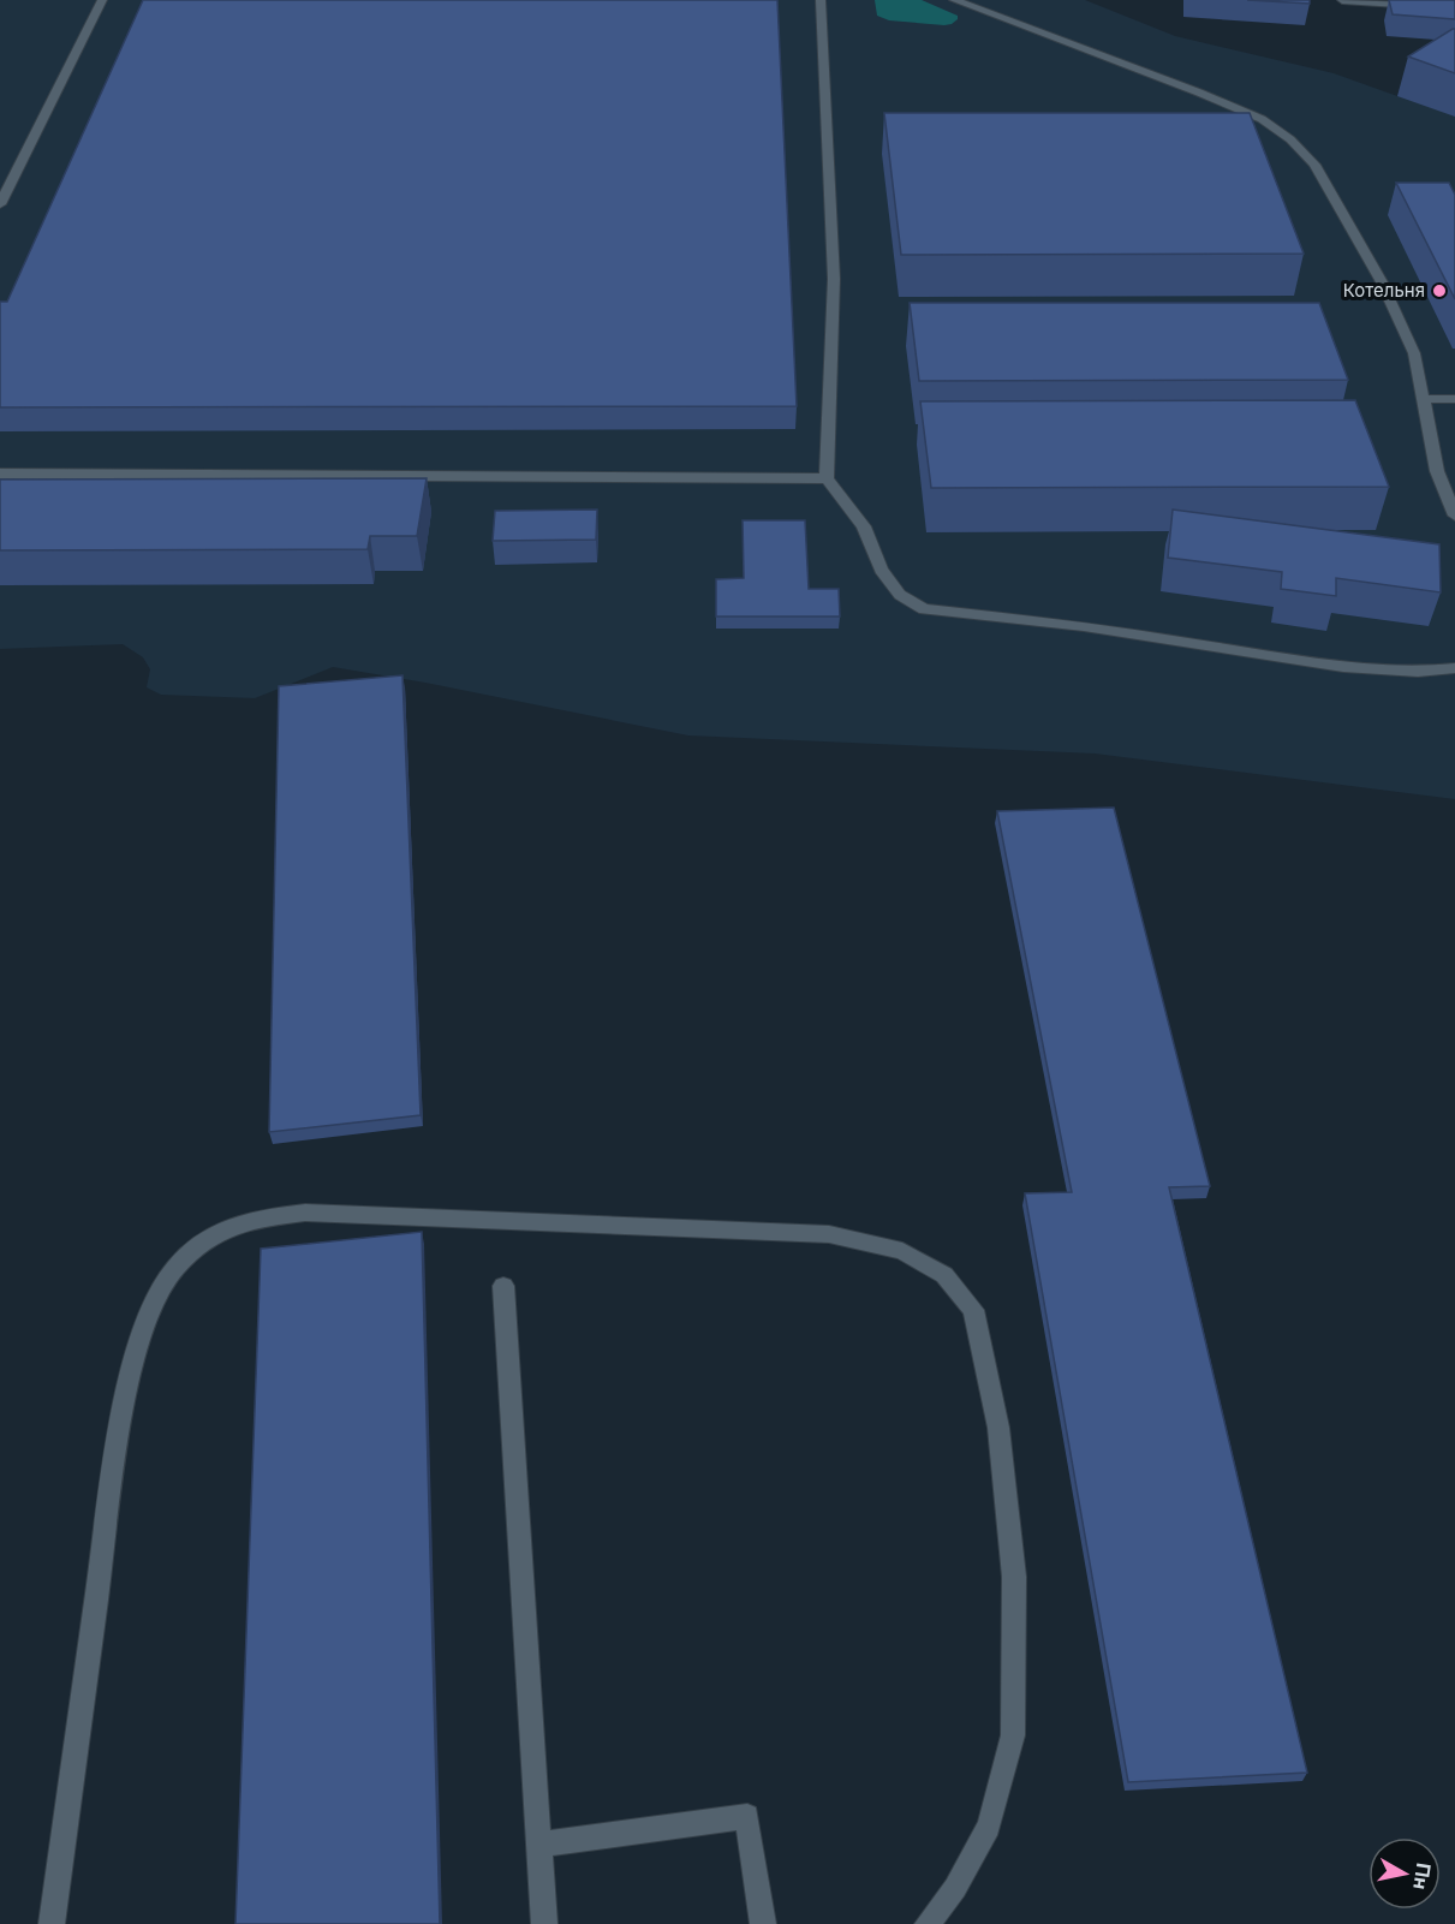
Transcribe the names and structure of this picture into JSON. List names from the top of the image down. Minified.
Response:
{"places":["Котельня"],"north":"right"}
